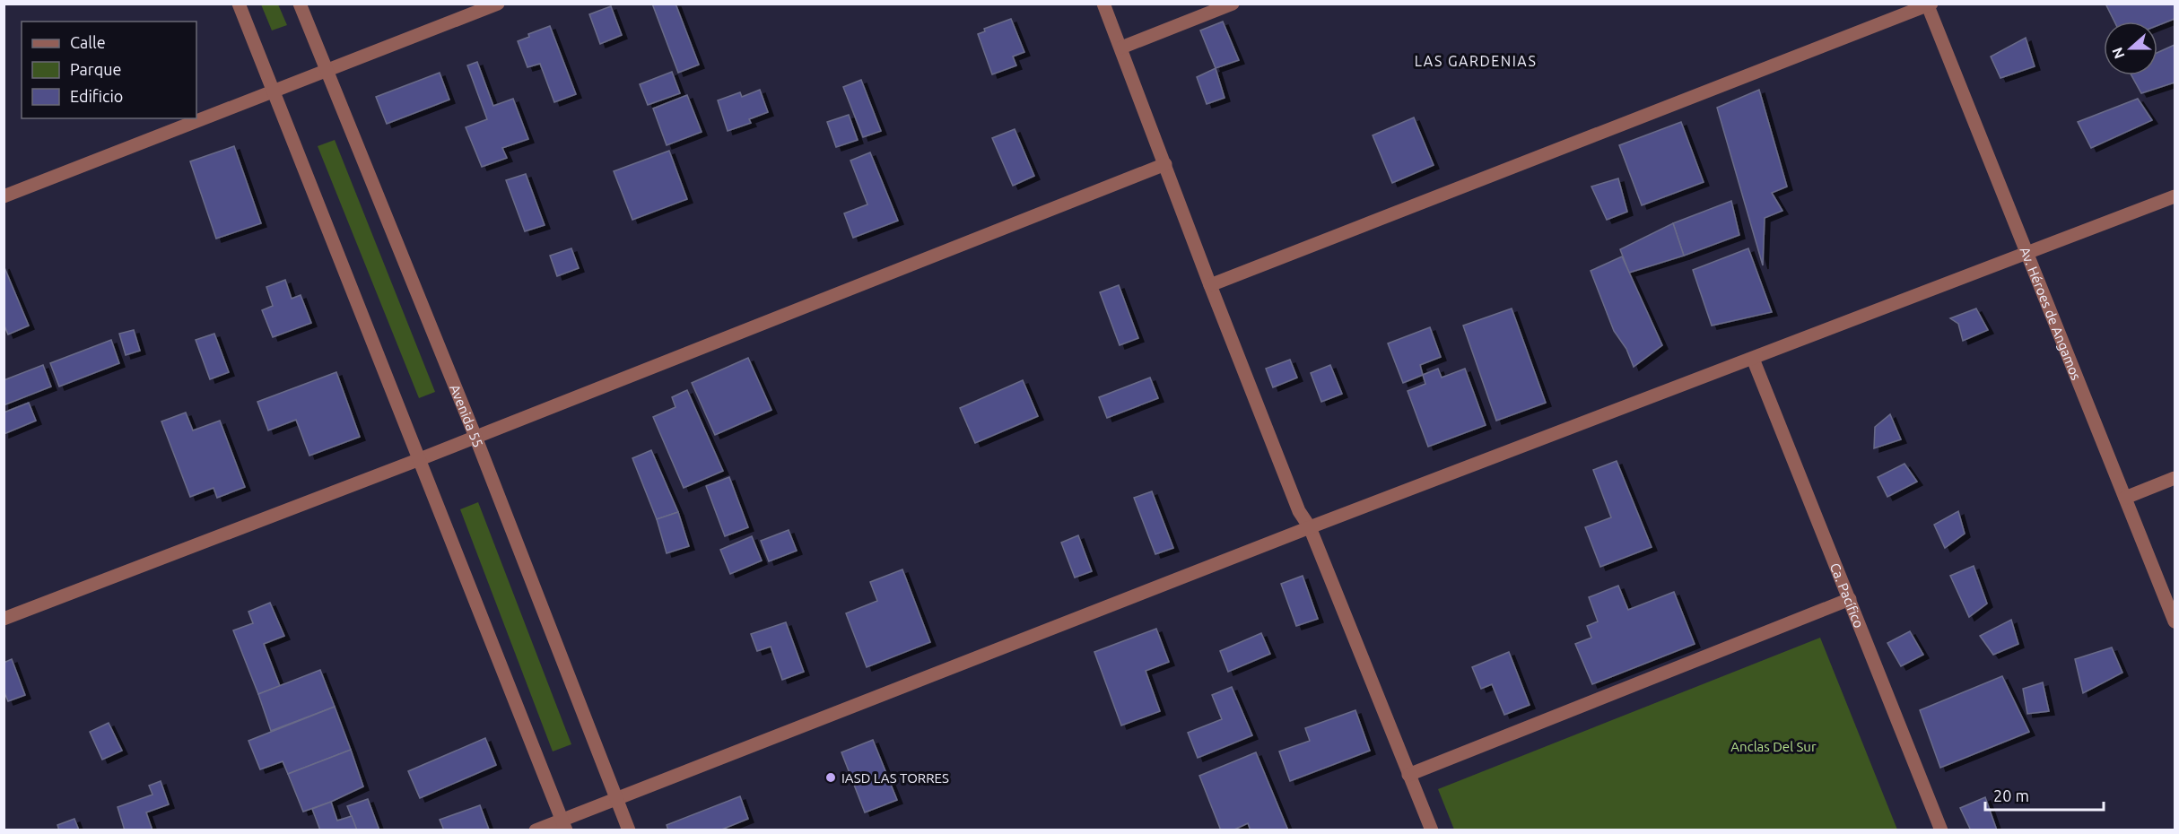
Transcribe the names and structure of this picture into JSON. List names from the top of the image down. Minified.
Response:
{"streets":{"street":["Av. Héroes de Angamos","Avenida 55","Ca. Pacífico"]},"districts":["LAS GARDENIAS"],"parks":["Anclas Del Sur"],"places":["IASD LAS TORRES"],"legend":["Calle","Parque","Edificio"],"scale_bar":"20 m","north":"left"}
